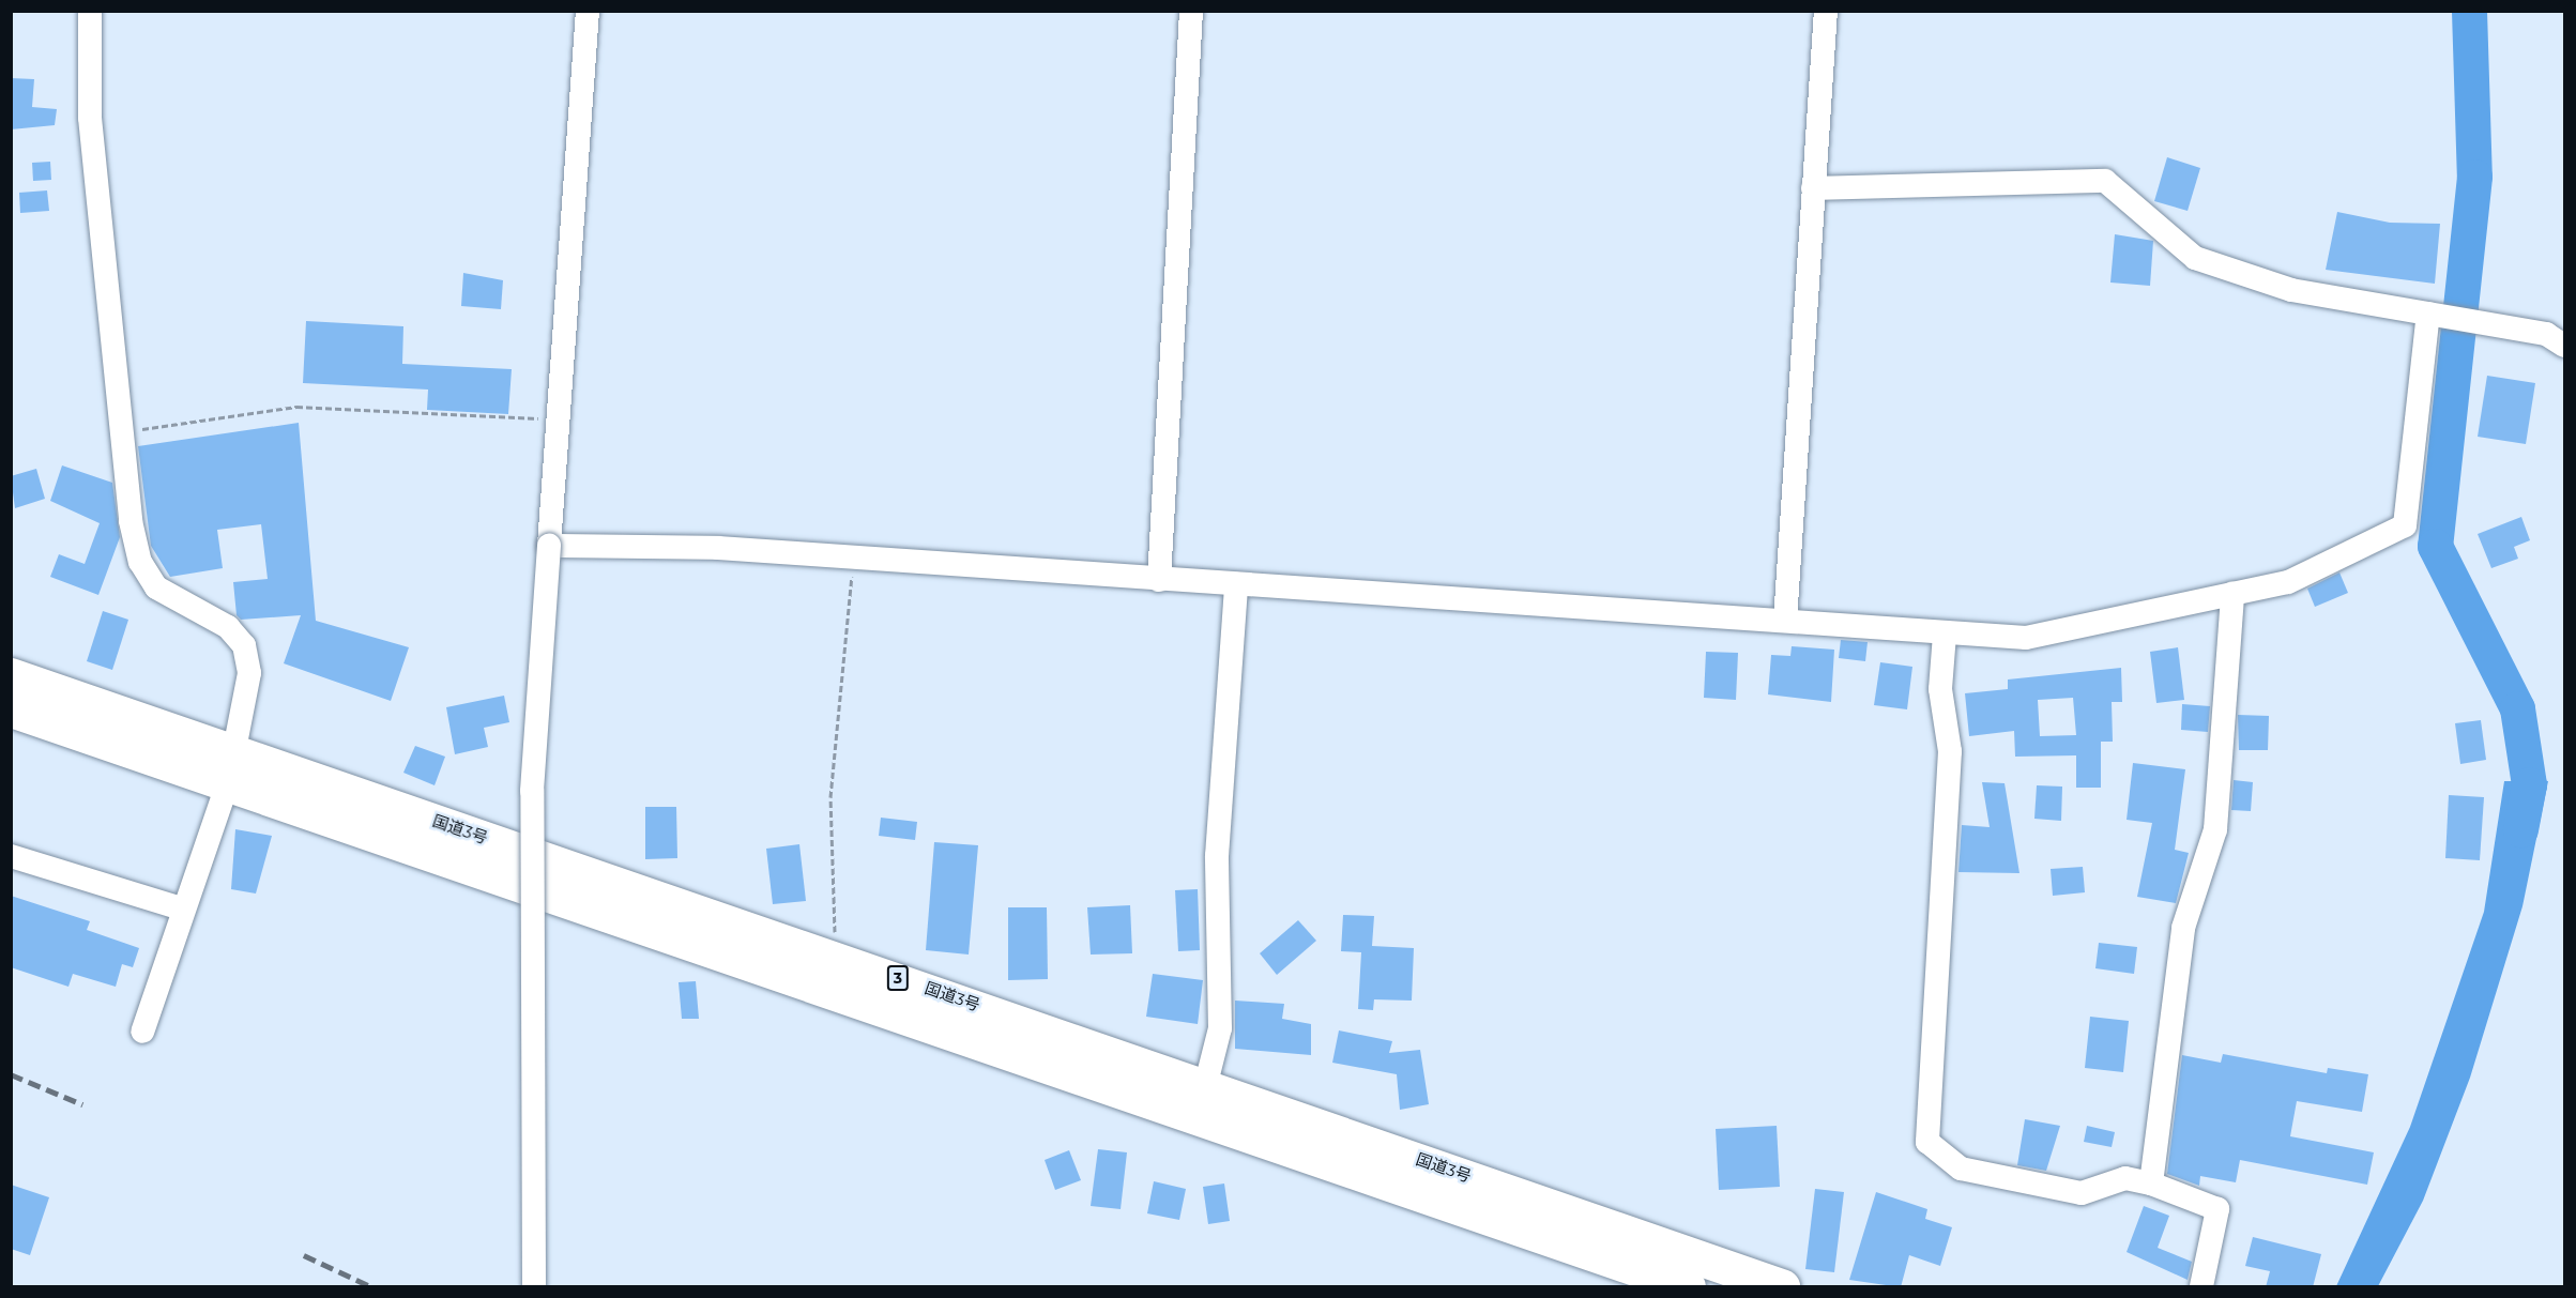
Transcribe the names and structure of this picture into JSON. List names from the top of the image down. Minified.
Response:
{"streets":{"highway":["国道3号","3"]}}
